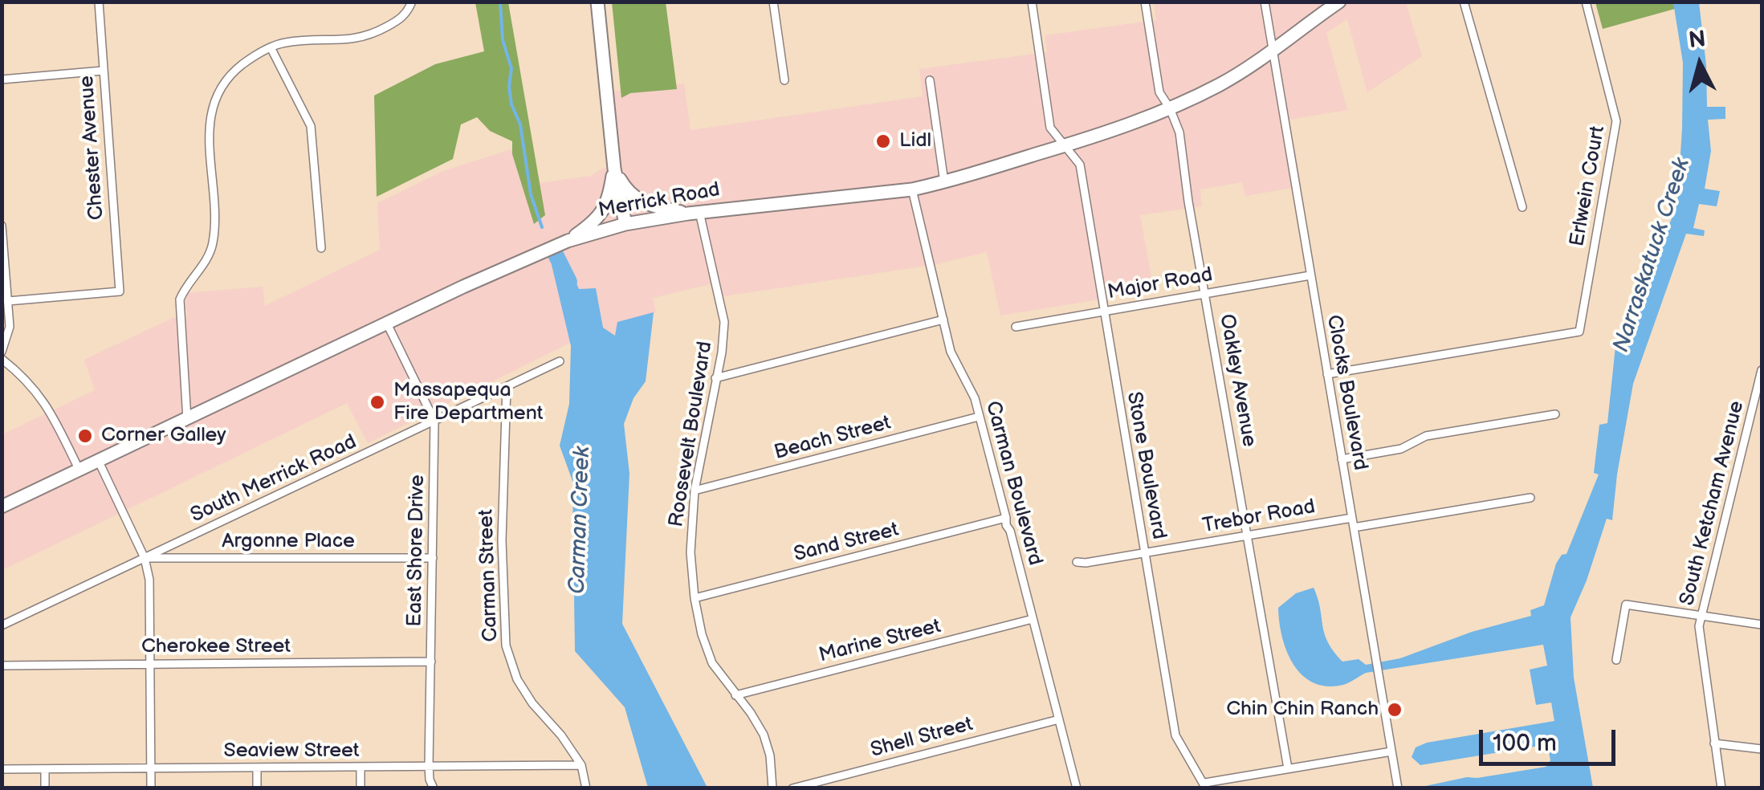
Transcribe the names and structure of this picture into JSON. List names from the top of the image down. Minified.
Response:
{"streets":{"main road":["Merrick Road"],"street":["Chester Avenue","Erlwein Court","Major Road","Oakley Avenue","Clocks Boulevard","Roosevelt Boulevard","Beach Street","Stone Boulevard","South Merrick Road","Carman Boulevard","South Ketcham Avenue","Trebor Road","Argonne Place","Sand Street","East Shore Drive","Carman Street","Marine Street","Cherokee Street","Shell Street","Seaview Street"]},"crossings":[["Erlwein Court","Clocks Boulevard"],["Merrick Road","Oakley Avenue"],["Merrick Road","Clocks Boulevard"],["Merrick Road","Roosevelt Boulevard"],["Merrick Road","Stone Boulevard"],["Merrick Road","Carman Boulevard"],["Merrick Road","East Shore Drive"],["Major Road","Oakley Avenue"],["Major Road","Clocks Boulevard"],["Major Road","Stone Boulevard"],["Oakley Avenue","Trebor Road"],["Clocks Boulevard","Trebor Road"],["Roosevelt Boulevard","Beach Street"],["Roosevelt Boulevard","Sand Street"],["Roosevelt Boulevard","Marine Street"],["Beach Street","Carman Boulevard"],["Stone Boulevard","Trebor Road"],["South Merrick Road","Argonne Place"],["South Merrick Road","East Shore Drive"],["South Merrick Road","Carman Street"],["Carman Boulevard","Sand Street"],["Carman Boulevard","Marine Street"],["Carman Boulevard","Shell Street"],["Argonne Place","East Shore Drive"],["East Shore Drive","Cherokee Street"],["East Shore Drive","Seaview Street"],["Carman Street","Seaview Street"]],"water":["Narraskatuck Creek","Carman Creek"],"places":["Lidl","Massapequa Fire Department","Corner Galley","Chin Chin Ranch"],"scale_bar":"100 m","north":"top"}
